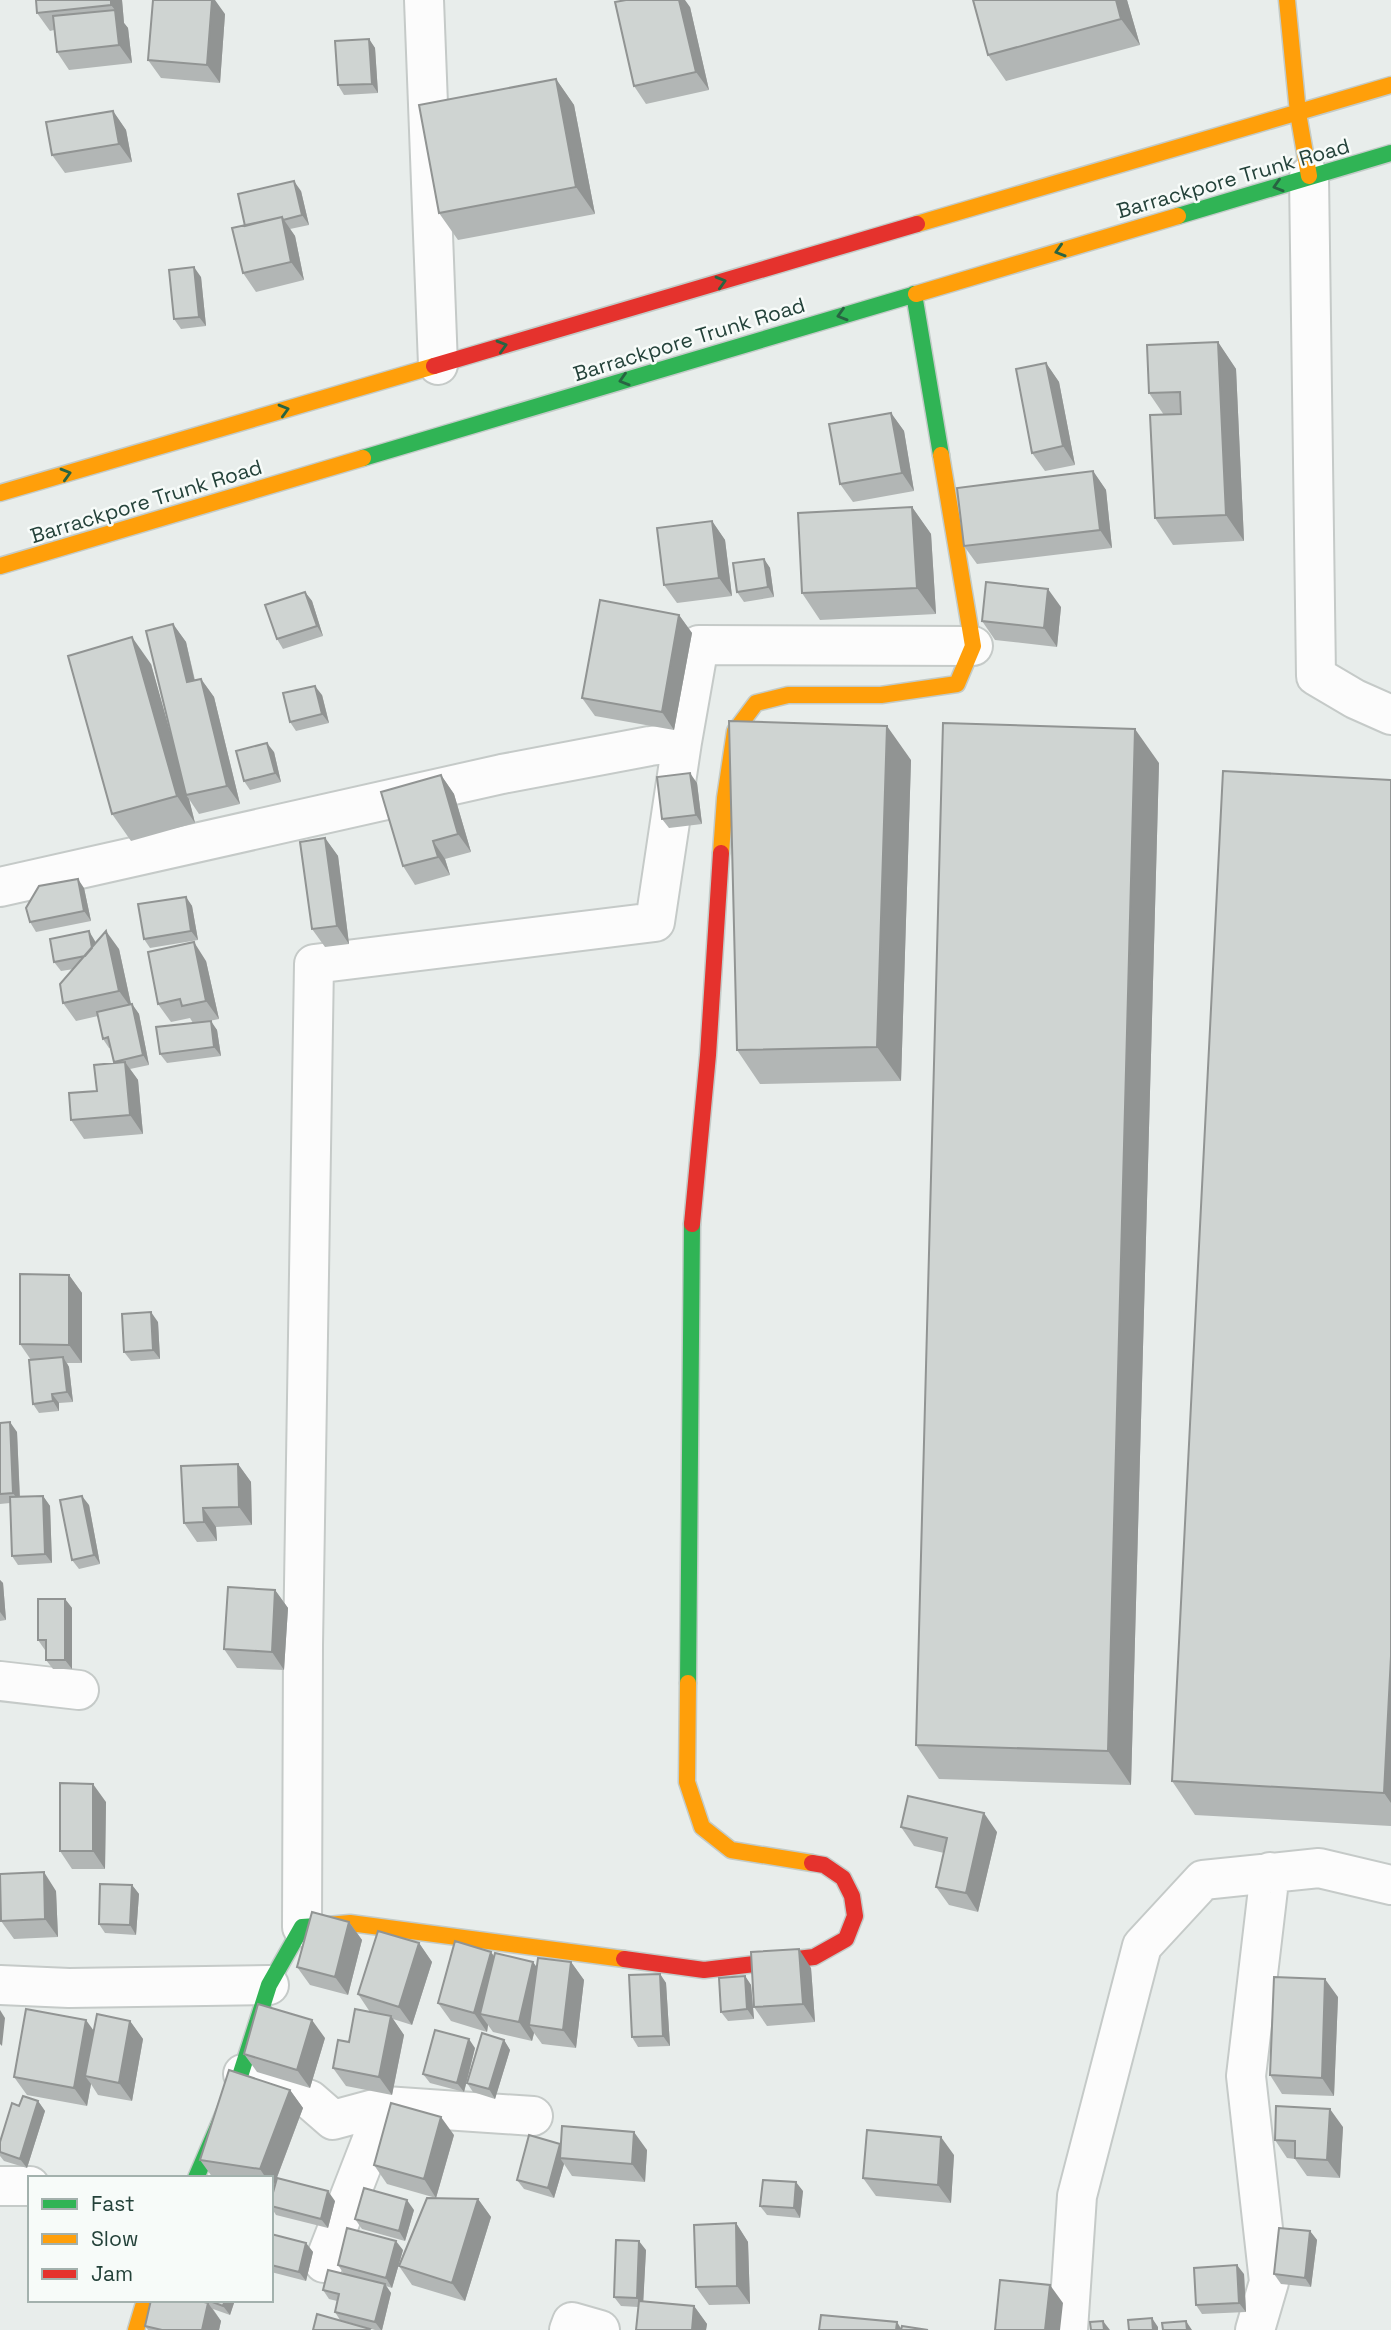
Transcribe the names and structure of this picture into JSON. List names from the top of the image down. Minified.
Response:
{"streets":{"street":["Barrackpore Trunk Road"]},"legend":["Fast","Slow","Jam"]}
